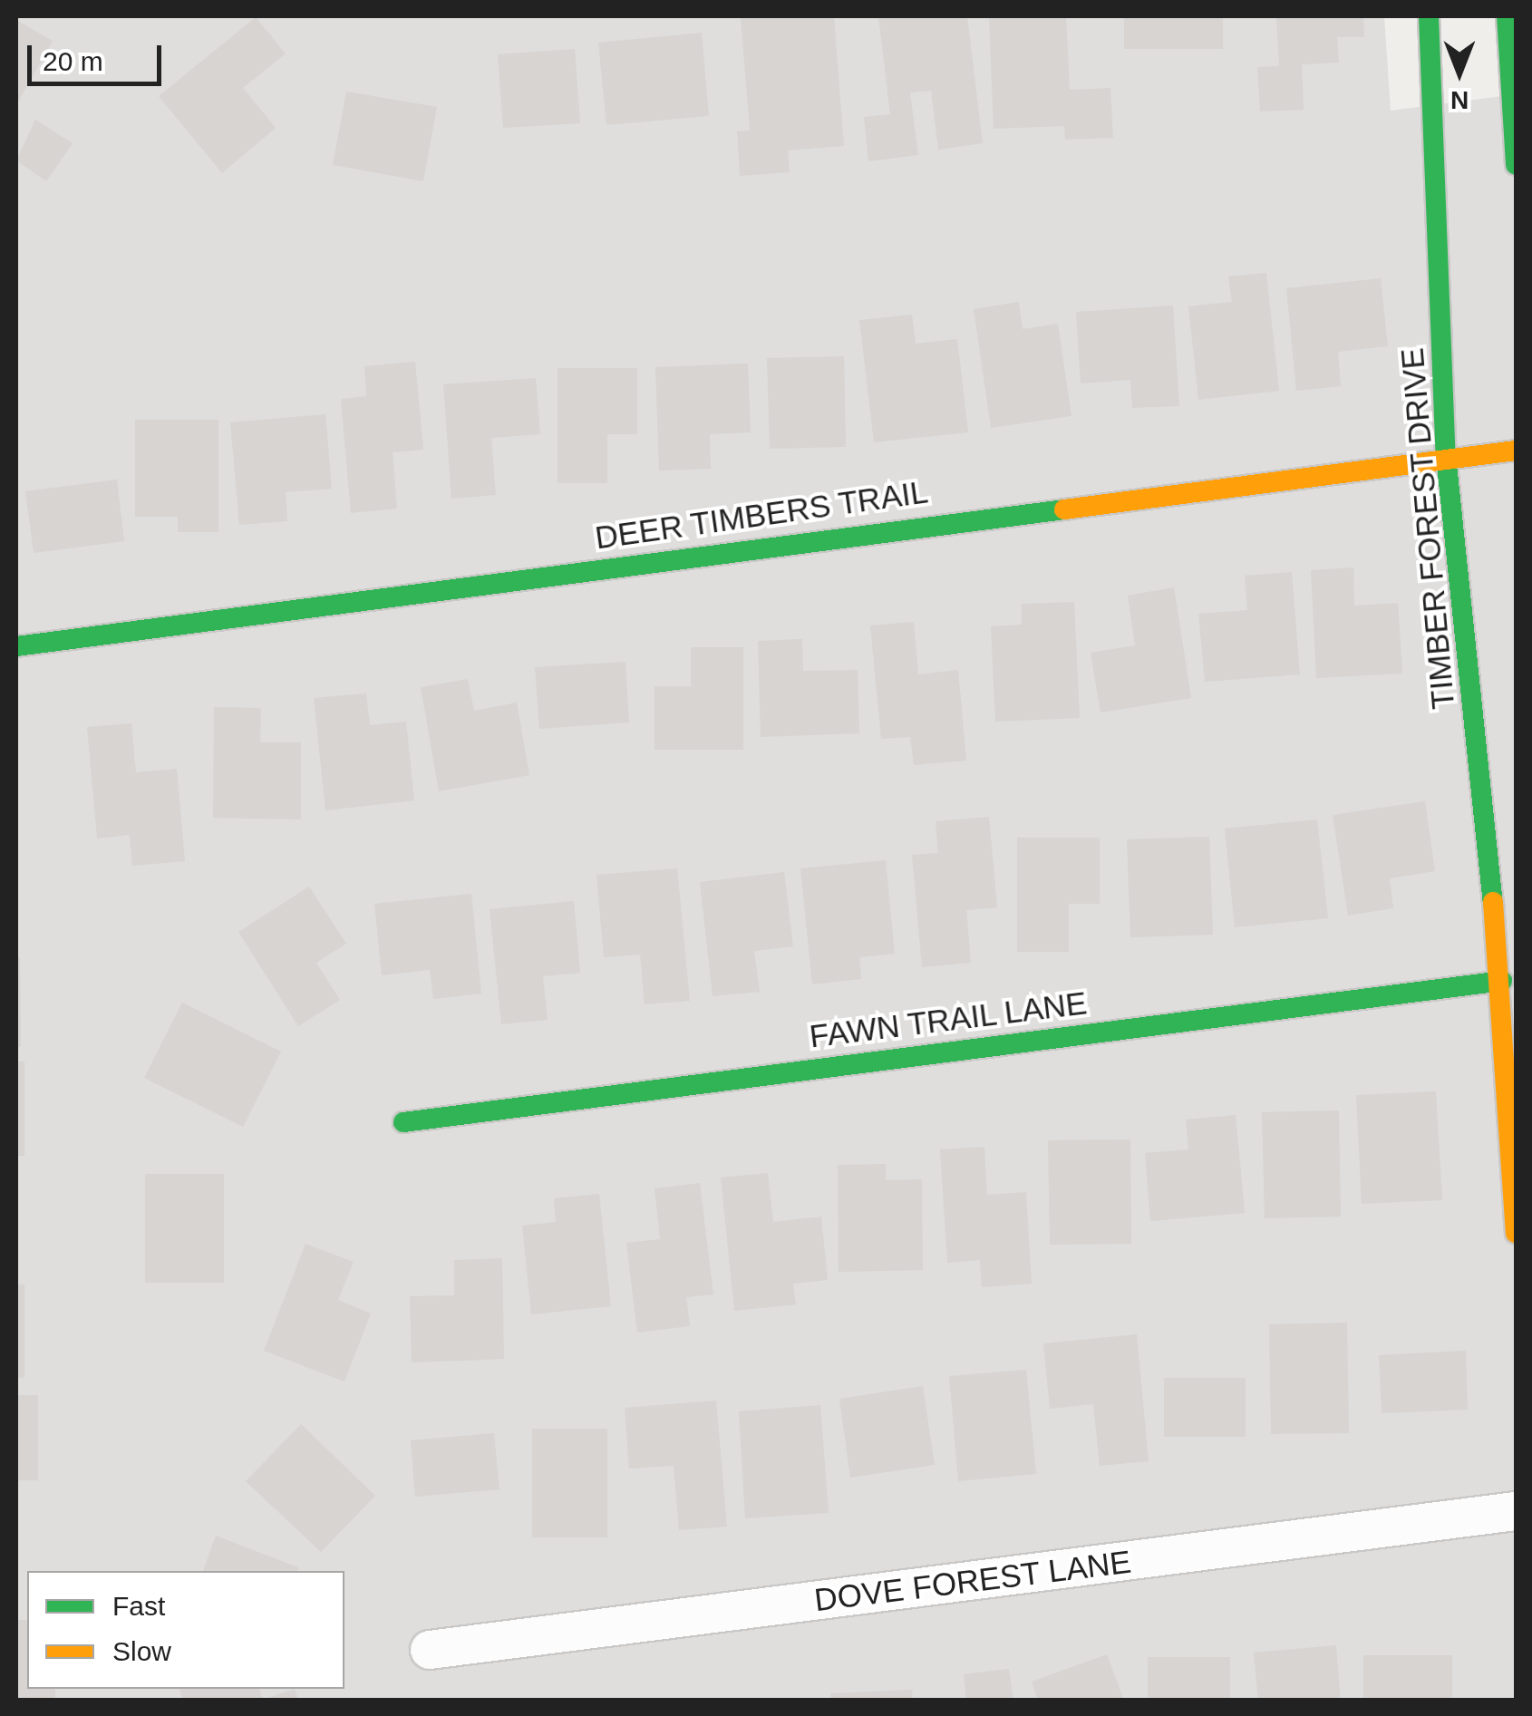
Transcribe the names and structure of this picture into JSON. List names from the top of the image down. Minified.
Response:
{"streets":{"street":["DEER TIMBERS TRAIL","TIMBER FOREST DRIVE","FAWN TRAIL LANE","DOVE FOREST LANE"]},"crossings":[["DEER TIMBERS TRAIL","TIMBER FOREST DRIVE"],["TIMBER FOREST DRIVE","FAWN TRAIL LANE"]],"legend":["Fast","Slow"],"scale_bar":"20 m","north":"bottom"}
